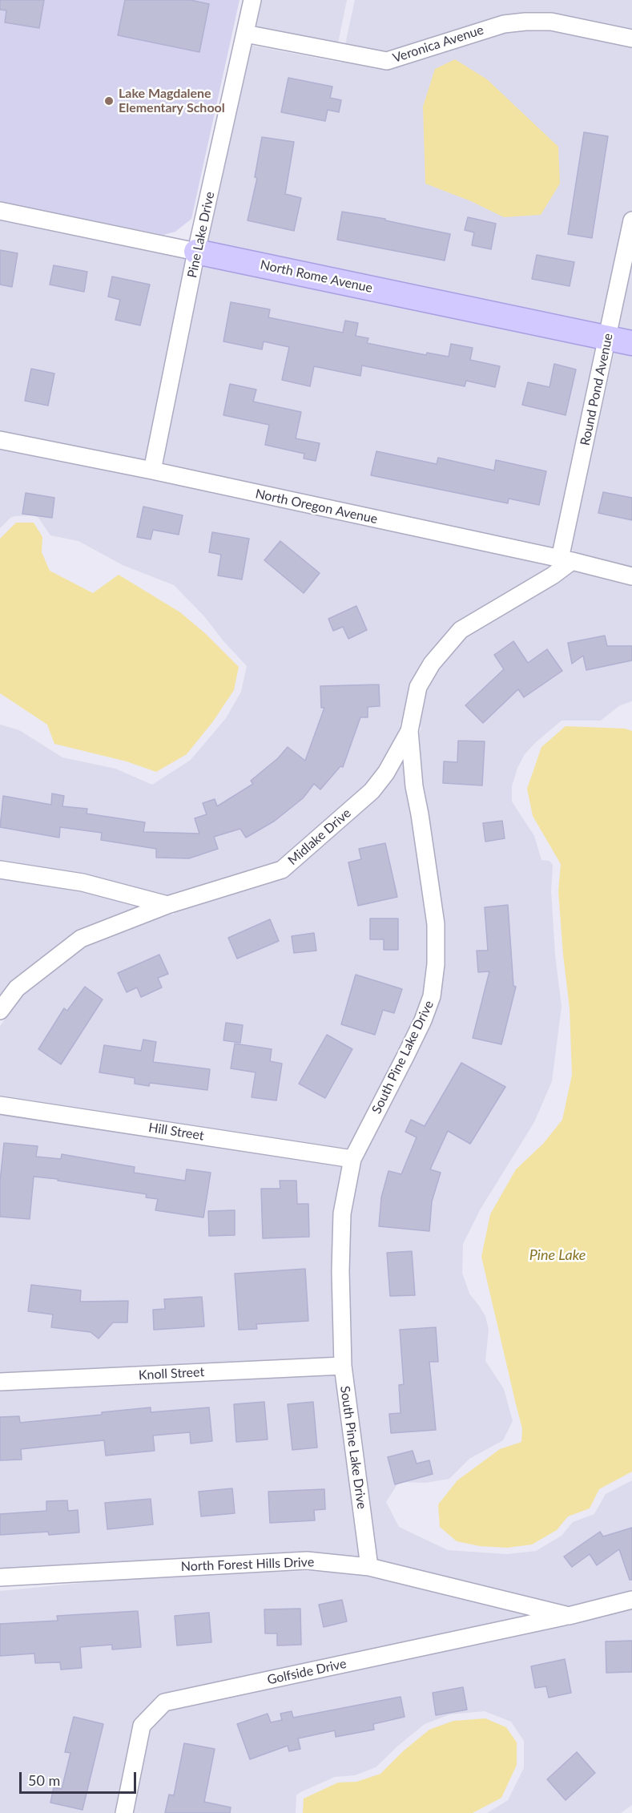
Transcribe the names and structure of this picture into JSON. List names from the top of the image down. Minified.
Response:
{"streets":{"street":["Veronica Avenue","Pine Lake Drive","North Rome Avenue","Round Pond Avenue","North Oregon Avenue","Midlake Drive","South Pine Lake Drive","Hill Street","Knoll Street","North Forest Hills Drive","Golfside Drive"]},"crossings":[["Veronica Avenue","Pine Lake Drive"],["Pine Lake Drive","North Rome Avenue"],["Pine Lake Drive","North Oregon Avenue"],["North Rome Avenue","Round Pond Avenue"],["Round Pond Avenue","North Oregon Avenue"],["Round Pond Avenue","South Pine Lake Drive"],["North Oregon Avenue","South Pine Lake Drive"],["Midlake Drive","South Pine Lake Drive"],["South Pine Lake Drive","Hill Street"],["South Pine Lake Drive","Knoll Street"],["South Pine Lake Drive","North Forest Hills Drive"],["North Forest Hills Drive","Golfside Drive"]],"water":["Pine Lake"],"places":["Lake Magdalene Elementary School"],"scale_bar":"50 m"}
